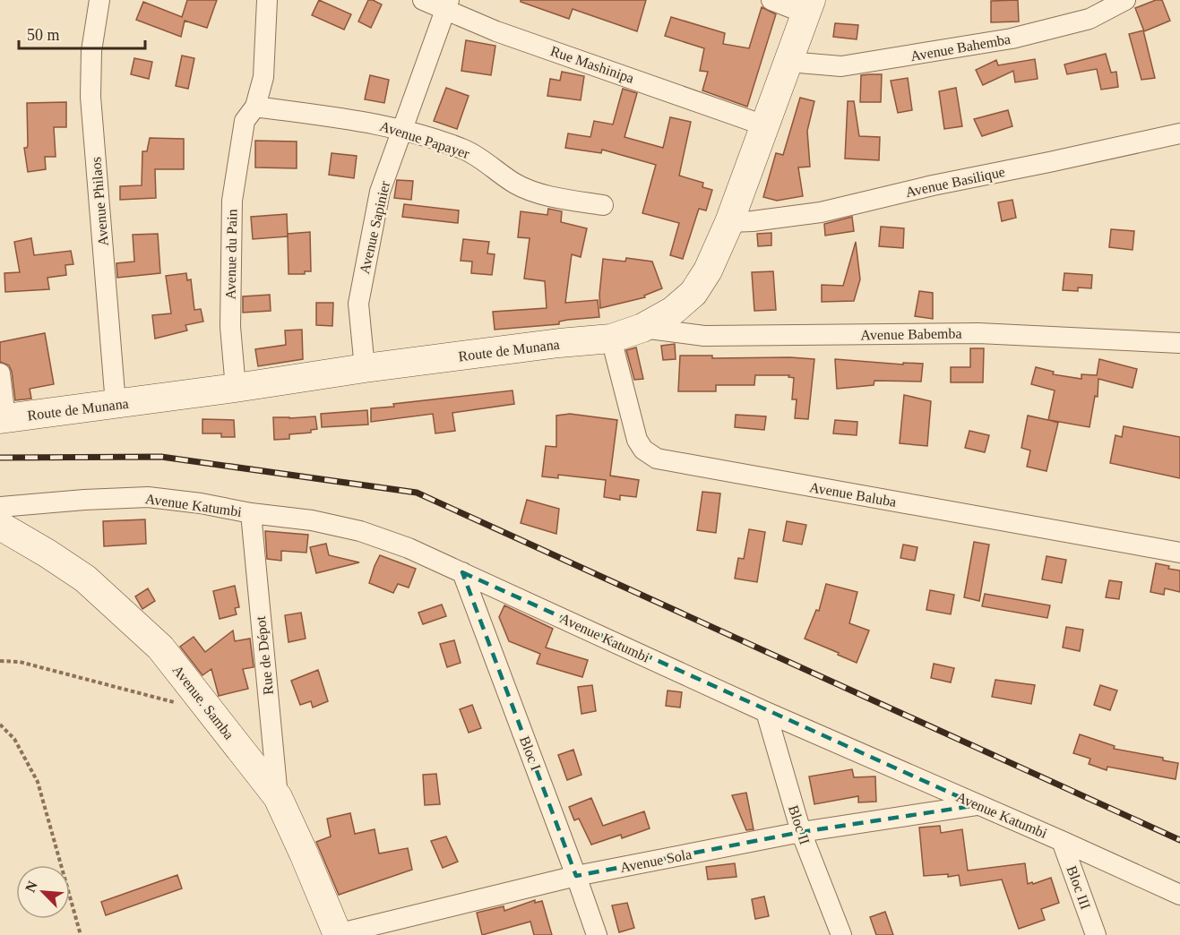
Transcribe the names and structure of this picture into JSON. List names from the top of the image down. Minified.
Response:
{"streets":{"main road":["Route de Munana","Avenue. Samba"],"street":["Avenue Bahemba","Rue Mashinipa","Avenue Papayer","Avenue Basilique","Avenue Philaos","Avenue Sapinier","Avenue du Pain","Avenue Babemba","Avenue Baluba","Avenue Katumbi","Rue de Dépot","Bloc I","Bloc II","Avenue Sola","Bloc III"]},"crossings":[["Avenue Bahemba","Route de Munana"],["Rue Mashinipa","Avenue Sapinier"],["Rue Mashinipa","Route de Munana"],["Avenue Papayer","Avenue Sapinier"],["Avenue Papayer","Avenue du Pain"],["Avenue Basilique","Route de Munana"],["Avenue Philaos","Route de Munana"],["Avenue Sapinier","Route de Munana"],["Avenue du Pain","Route de Munana"],["Avenue Babemba","Route de Munana"],["Route de Munana","Avenue Baluba"],["Avenue Katumbi","Rue de Dépot"],["Avenue Katumbi","Bloc I"],["Avenue Katumbi","Bloc II"],["Avenue Katumbi","Avenue Sola"],["Avenue Katumbi","Bloc III"],["Rue de Dépot","Avenue. Samba"],["Avenue. Samba","Avenue Sola"],["Bloc I","Avenue Sola"],["Bloc II","Avenue Sola"]],"scale_bar":"50 m","north":"top left"}
